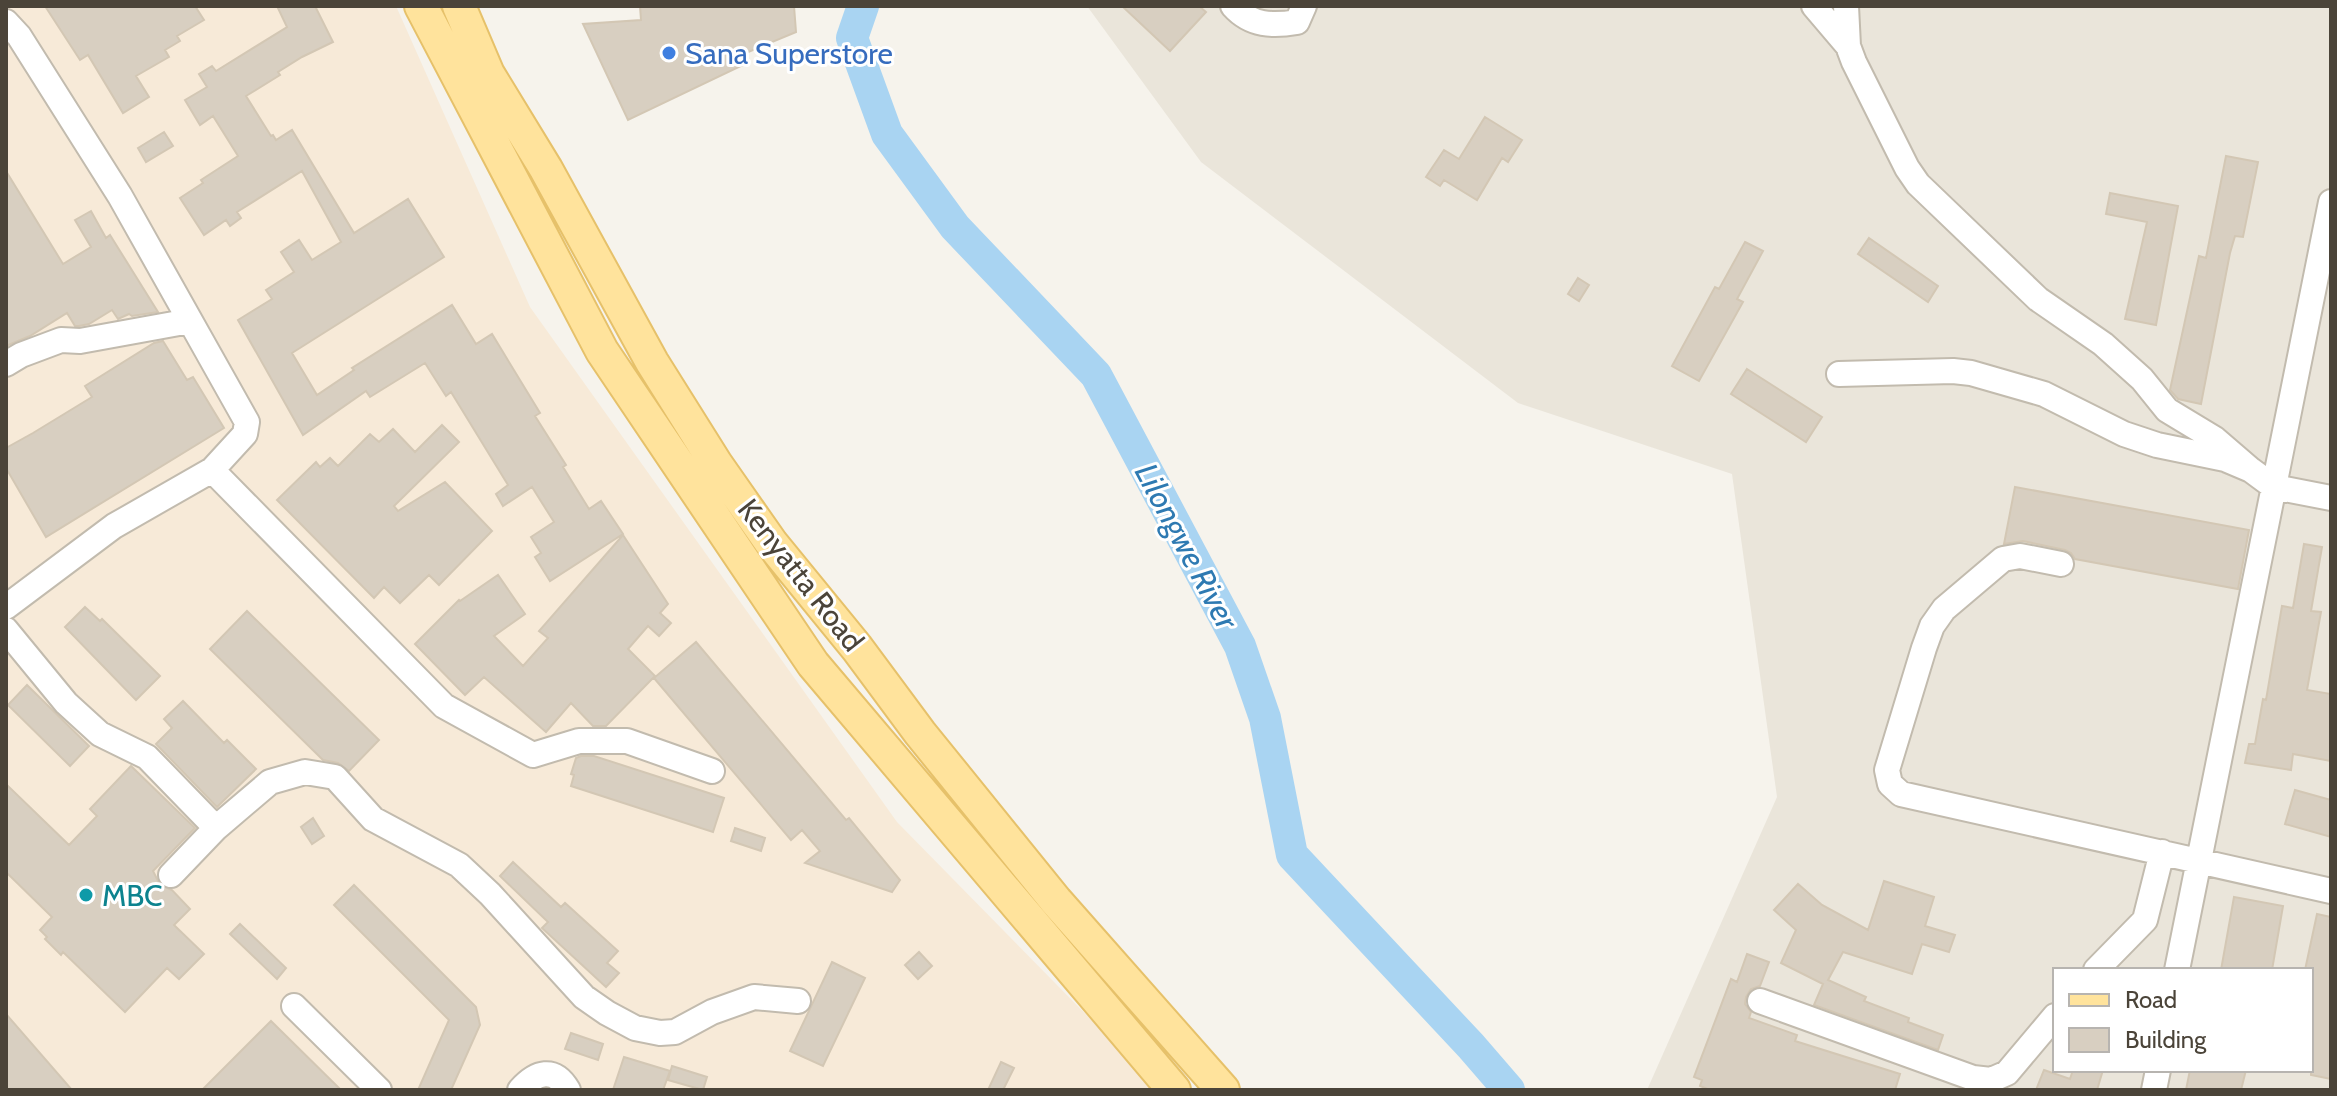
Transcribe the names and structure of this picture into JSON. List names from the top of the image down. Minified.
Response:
{"streets":{"main road":["Kenyatta Road"]},"water":["Lilongwe River"],"places":["Sana Superstore","MBC"],"legend":["Road","Building"]}
